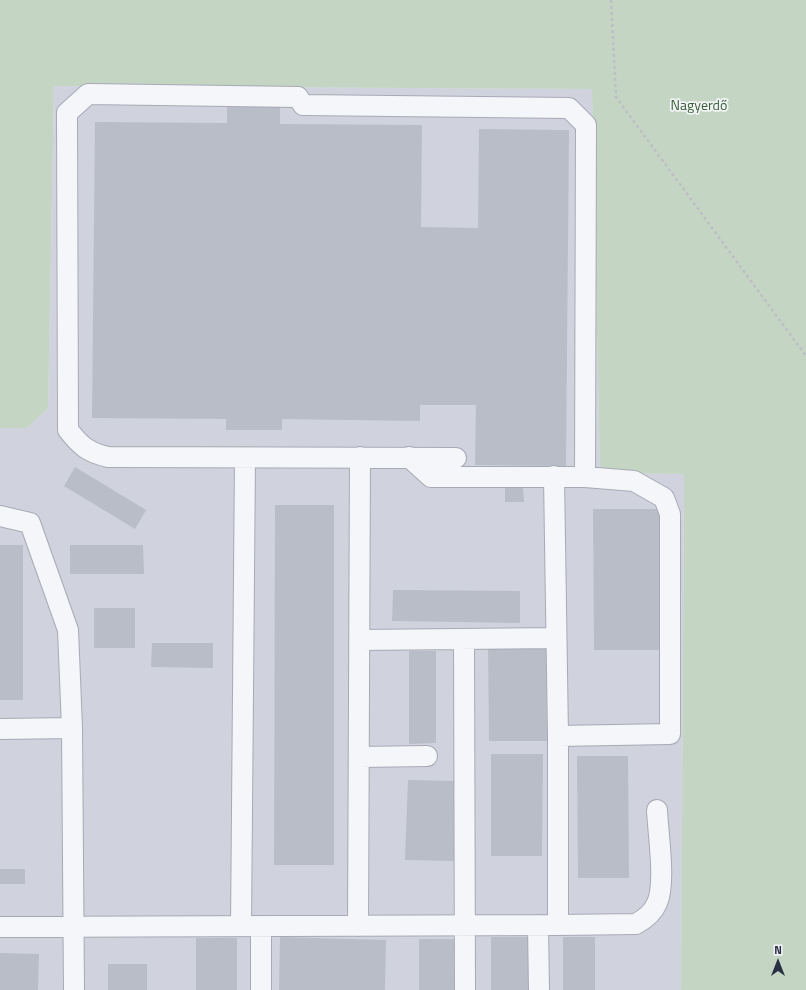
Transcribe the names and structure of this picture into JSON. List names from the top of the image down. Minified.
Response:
{"parks":["Nagyerdő"],"north":"top"}
